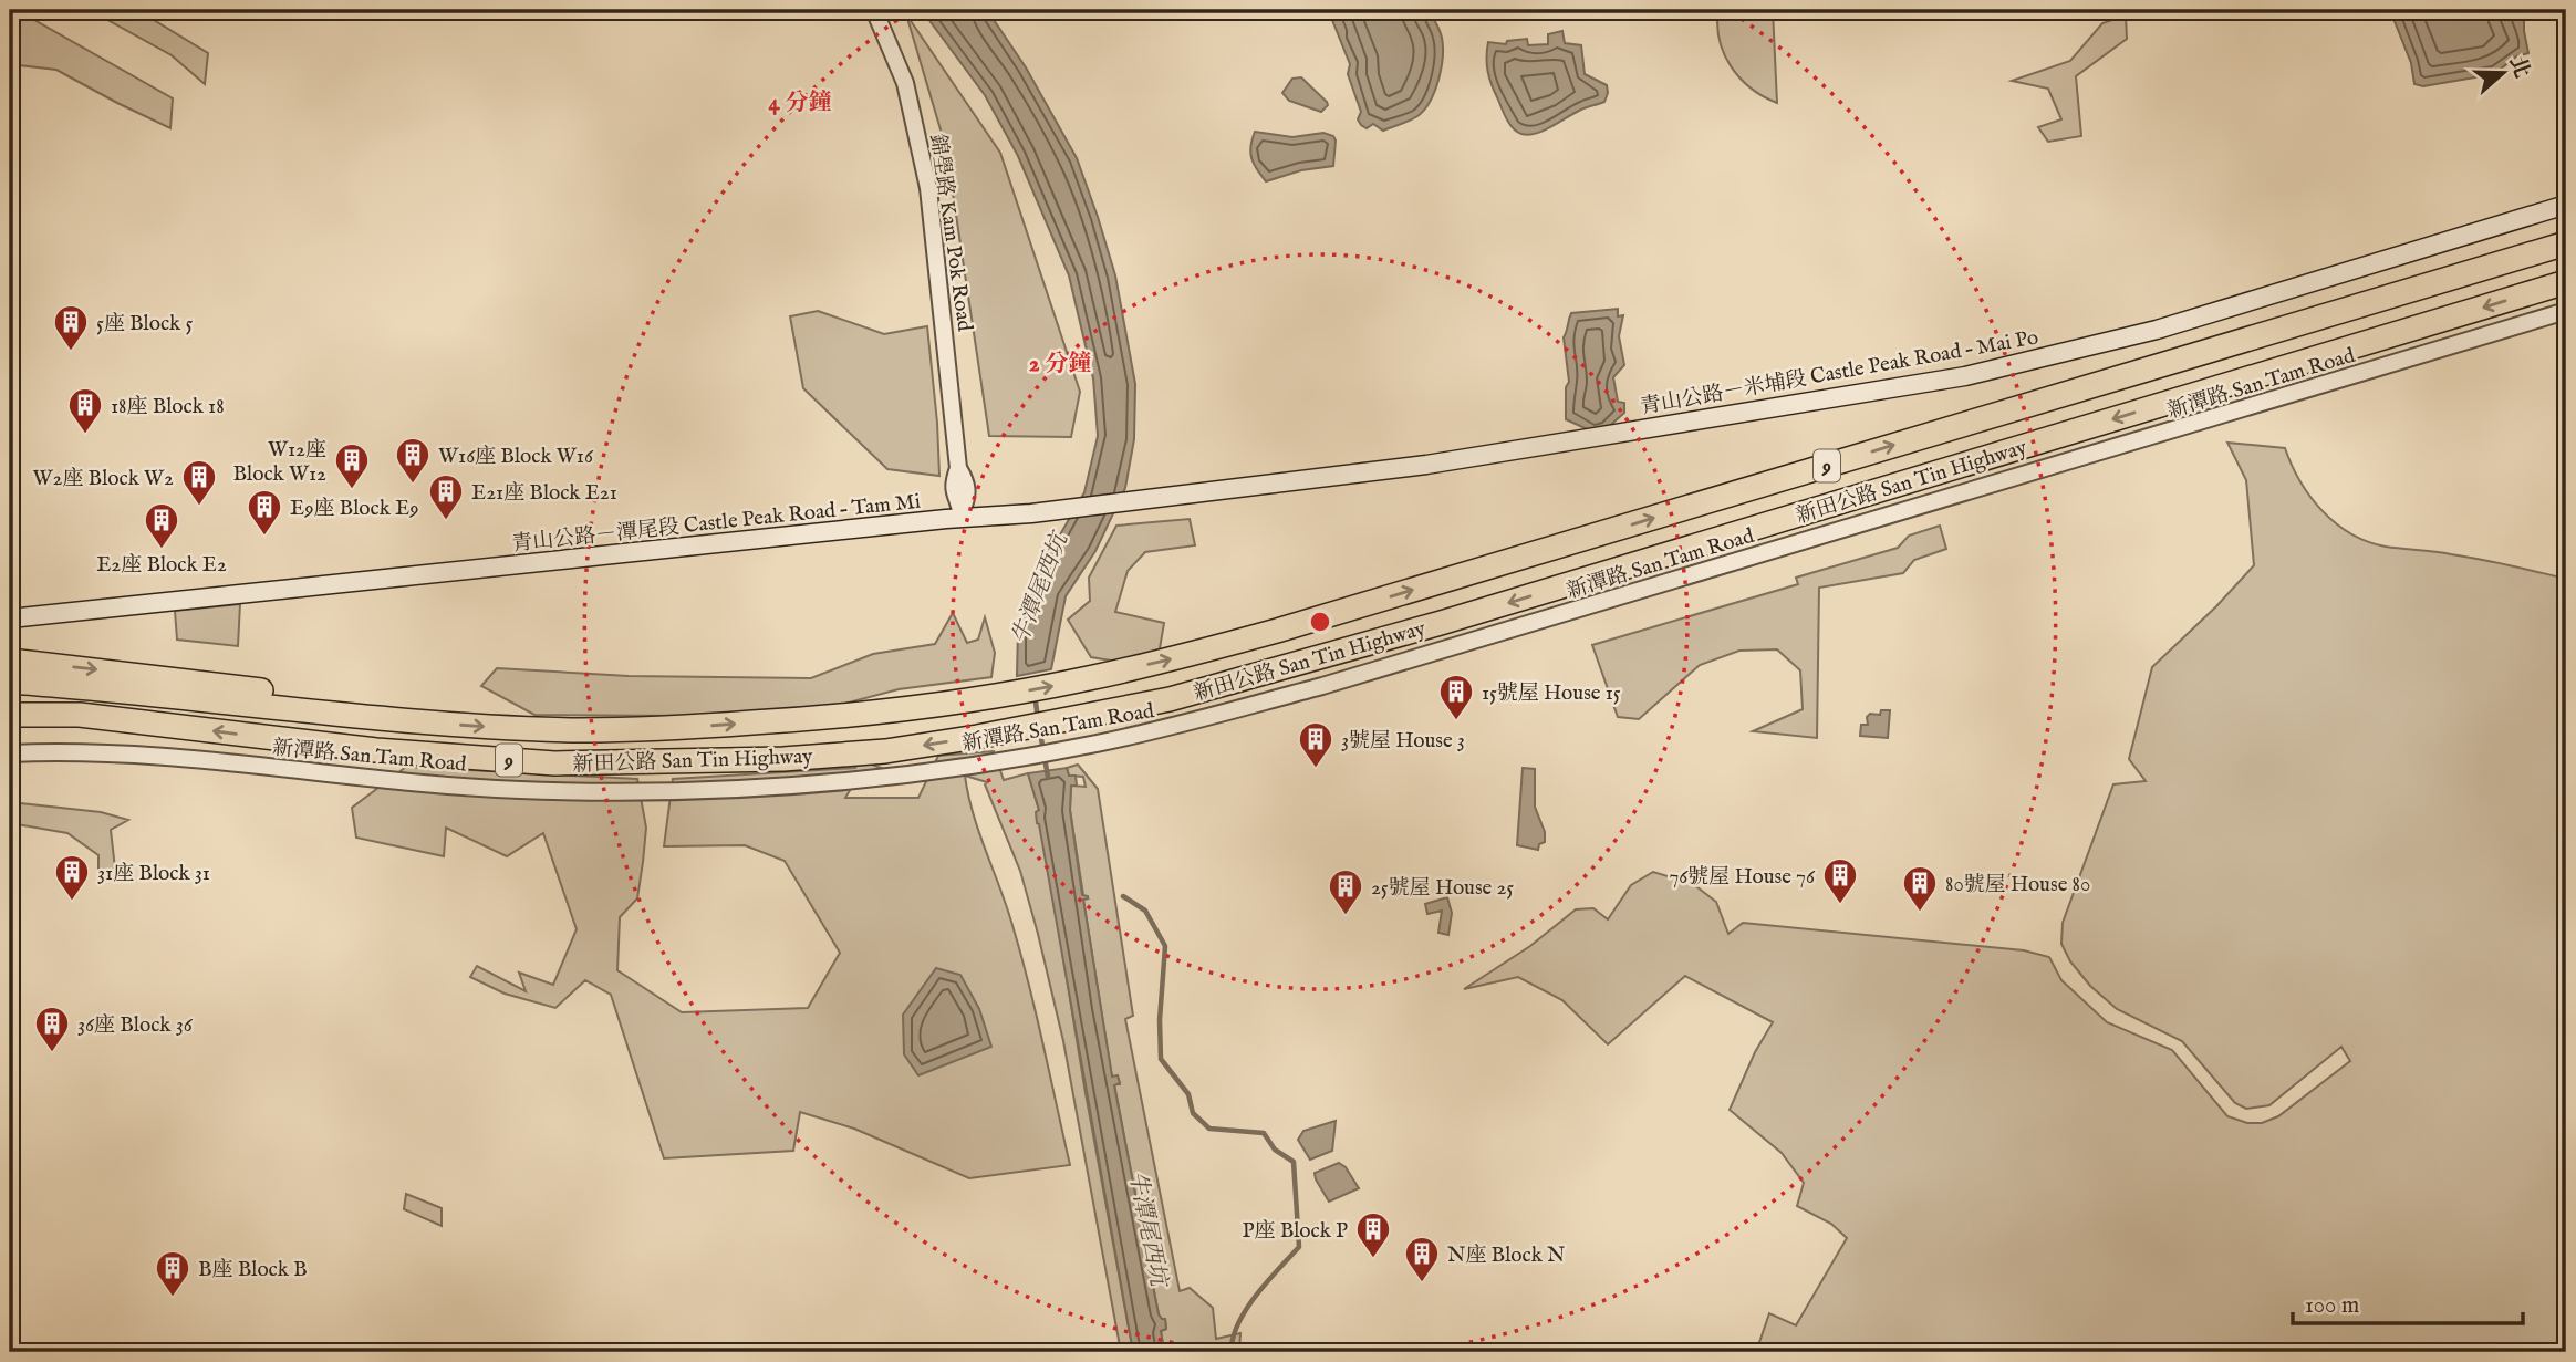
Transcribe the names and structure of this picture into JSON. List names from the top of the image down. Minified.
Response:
{"streets":{"highway":["9","新田公路 San Tin Highway"],"main road":["青山公路－米埔段 Castle Peak Road – Mai Po","青山公路－潭尾段 Castle Peak Road – Tam Mi"],"street":["錦壆路 Kam Pok Road","新潭路 San Tam Road"]},"crossings":[["錦壆路 Kam Pok Road","青山公路－潭尾段 Castle Peak Road – Tam Mi"],["青山公路－米埔段 Castle Peak Road – Mai Po","青山公路－潭尾段 Castle Peak Road – Tam Mi"]],"water":["牛潭尾西坑"],"places":{"building":["5座 Block 5","18座 Block 18","W16座 Block W16","W12座 Block W12","W2座 Block W2","E21座 Block E21","E9座 Block E9","E2座 Block E2","15號屋 House 15","3號屋 House 3","31座 Block 31","76號屋 House 76","80號屋 House 80","25號屋 House 25","36座 Block 36","P座 Block P","N座 Block N","B座 Block B"]},"scale_bar":"100 m","north":"right","rings":["4 分鐘","2 分鐘"]}
